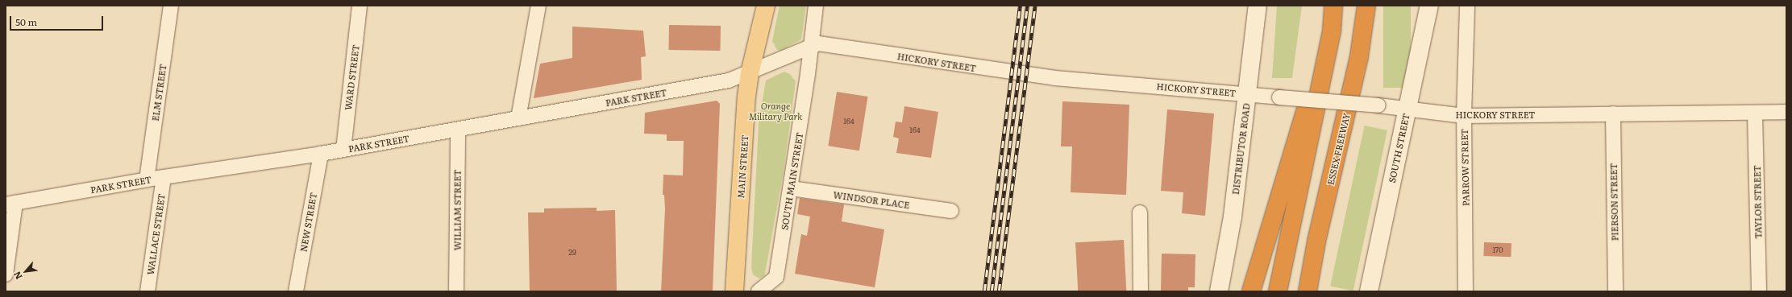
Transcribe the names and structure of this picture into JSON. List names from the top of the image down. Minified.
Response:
{"streets":{"highway":["ESSEX FREEWAY"],"main road":["SOUTH STREET","DISTRIBUTOR ROAD","MAIN STREET"],"street":["HICKORY STREET","WARD STREET","ELM STREET","PARK STREET","PARROW STREET","SOUTH MAIN STREET","WINDSOR PLACE","PIERSON STREET","TAYLOR STREET","WILLIAM STREET","NEW STREET","WALLACE STREET"]},"crossings":[["HICKORY STREET","PARK STREET"],["HICKORY STREET","SOUTH STREET"],["HICKORY STREET","DISTRIBUTOR ROAD"],["HICKORY STREET","MAIN STREET"],["HICKORY STREET","PARROW STREET"],["HICKORY STREET","SOUTH MAIN STREET"],["HICKORY STREET","PIERSON STREET"],["HICKORY STREET","TAYLOR STREET"],["WARD STREET","PARK STREET"],["ELM STREET","PARK STREET"],["PARK STREET","MAIN STREET"],["PARK STREET","WILLIAM STREET"],["PARK STREET","NEW STREET"],["PARK STREET","WALLACE STREET"],["SOUTH MAIN STREET","WINDSOR PLACE"]],"parks":["Orange Military Park"],"house_numbers":["164","164","170","29"],"scale_bar":"50 m","north":"bottom left"}
